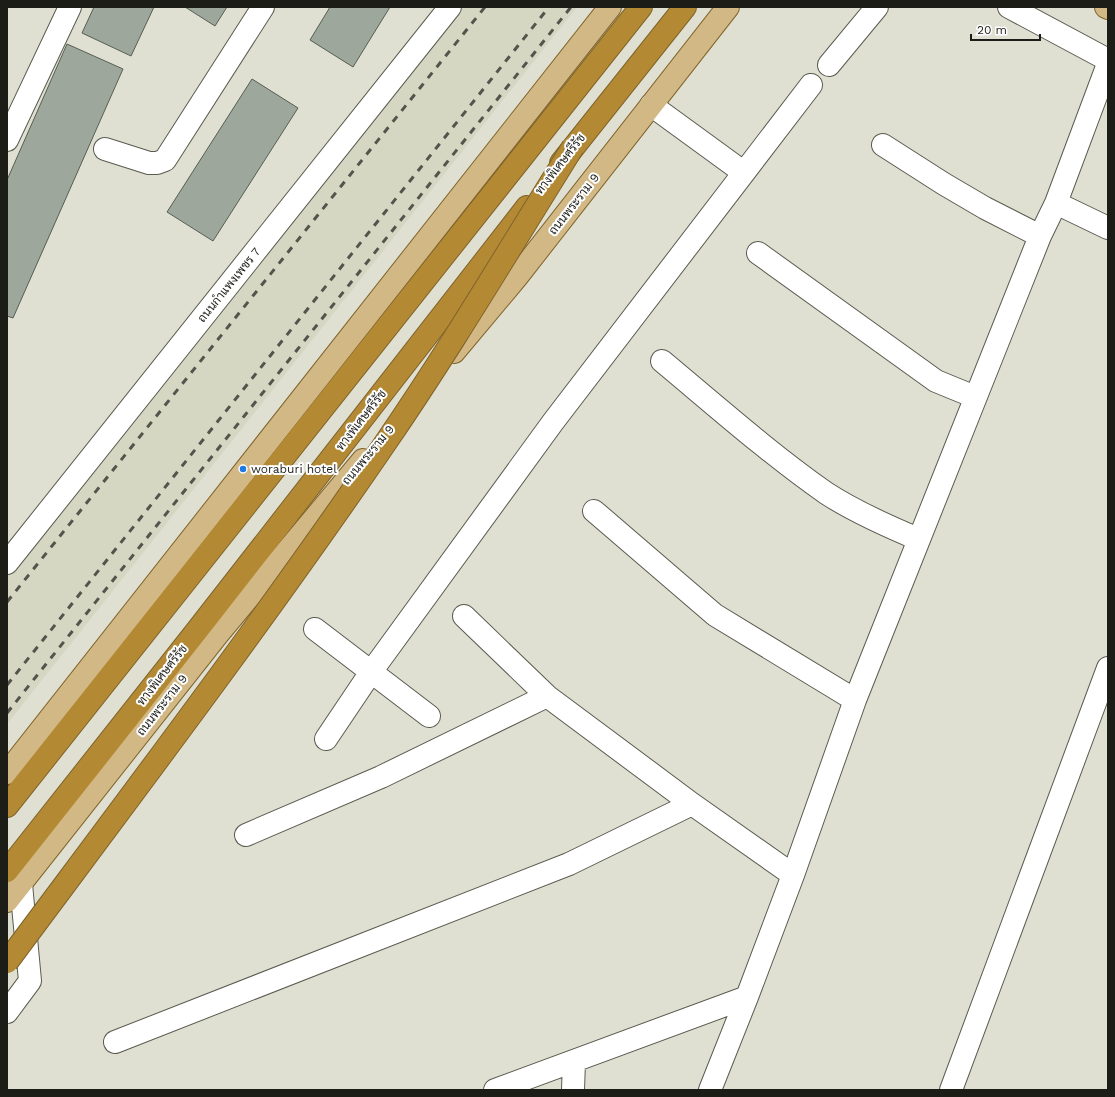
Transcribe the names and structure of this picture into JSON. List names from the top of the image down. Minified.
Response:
{"streets":{"highway":["ทางพิเศษศรีรัช"],"main road":["ถนนพระราม 9"],"street":["ถนนกำแพงเพชร 7"]},"crossings":[["ทางพิเศษศรีรัช","ถนนพระราม 9"]],"places":["woraburi hotel"],"scale_bar":"20 m"}
